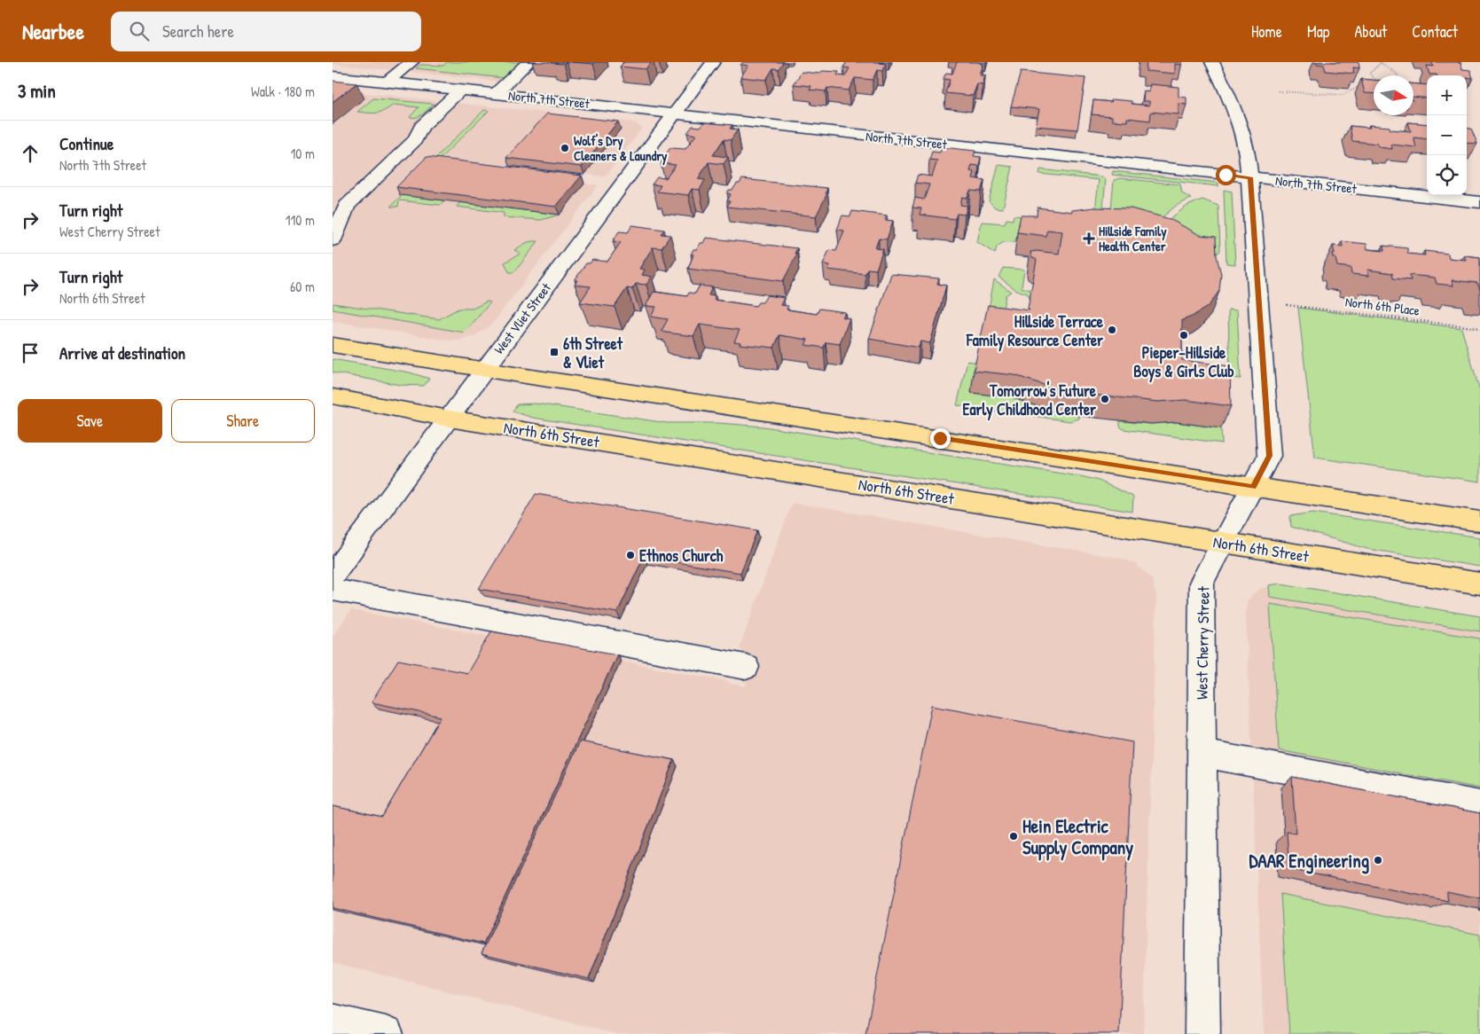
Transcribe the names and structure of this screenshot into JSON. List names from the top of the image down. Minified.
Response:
{"streets":{"main road":["North 6th Street"],"street":["North 7th Street","West Vliet Street","West Cherry Street"],"path":["North 6th Place"]},"crossings":[["North 7th Street","West Vliet Street"],["North 7th Street","West Cherry Street"],["West Vliet Street","North 6th Street"],["North 6th Street","West Cherry Street"]],"places":{"other":["Wolf's Dry Cleaners & Laundry","Hillside Terrace Family Resource Center","Pieper-Hillside Boys & Girls Club","Tomorrow's Future Early Childhood Center","Ethnos Church","Hein Electric Supply Company","DAAR Engineering"],"health":["Hillside Family Health Center"],"transit":["6th Street & Vliet"]},"north":"right","page":{"header":"Nearbee","search":"Search here","nav":["Home","Map","About","Contact"],"heading":["3 min","Walk · 180 m"],"map_buttons":["+","−"],"list":[["Continue","North 7th Street","10 m"],["Turn right","West Cherry Street","110 m"],["Turn right","North 6th Street","60 m"],"Arrive at destination"],"buttons":["Save","Share"]}}
